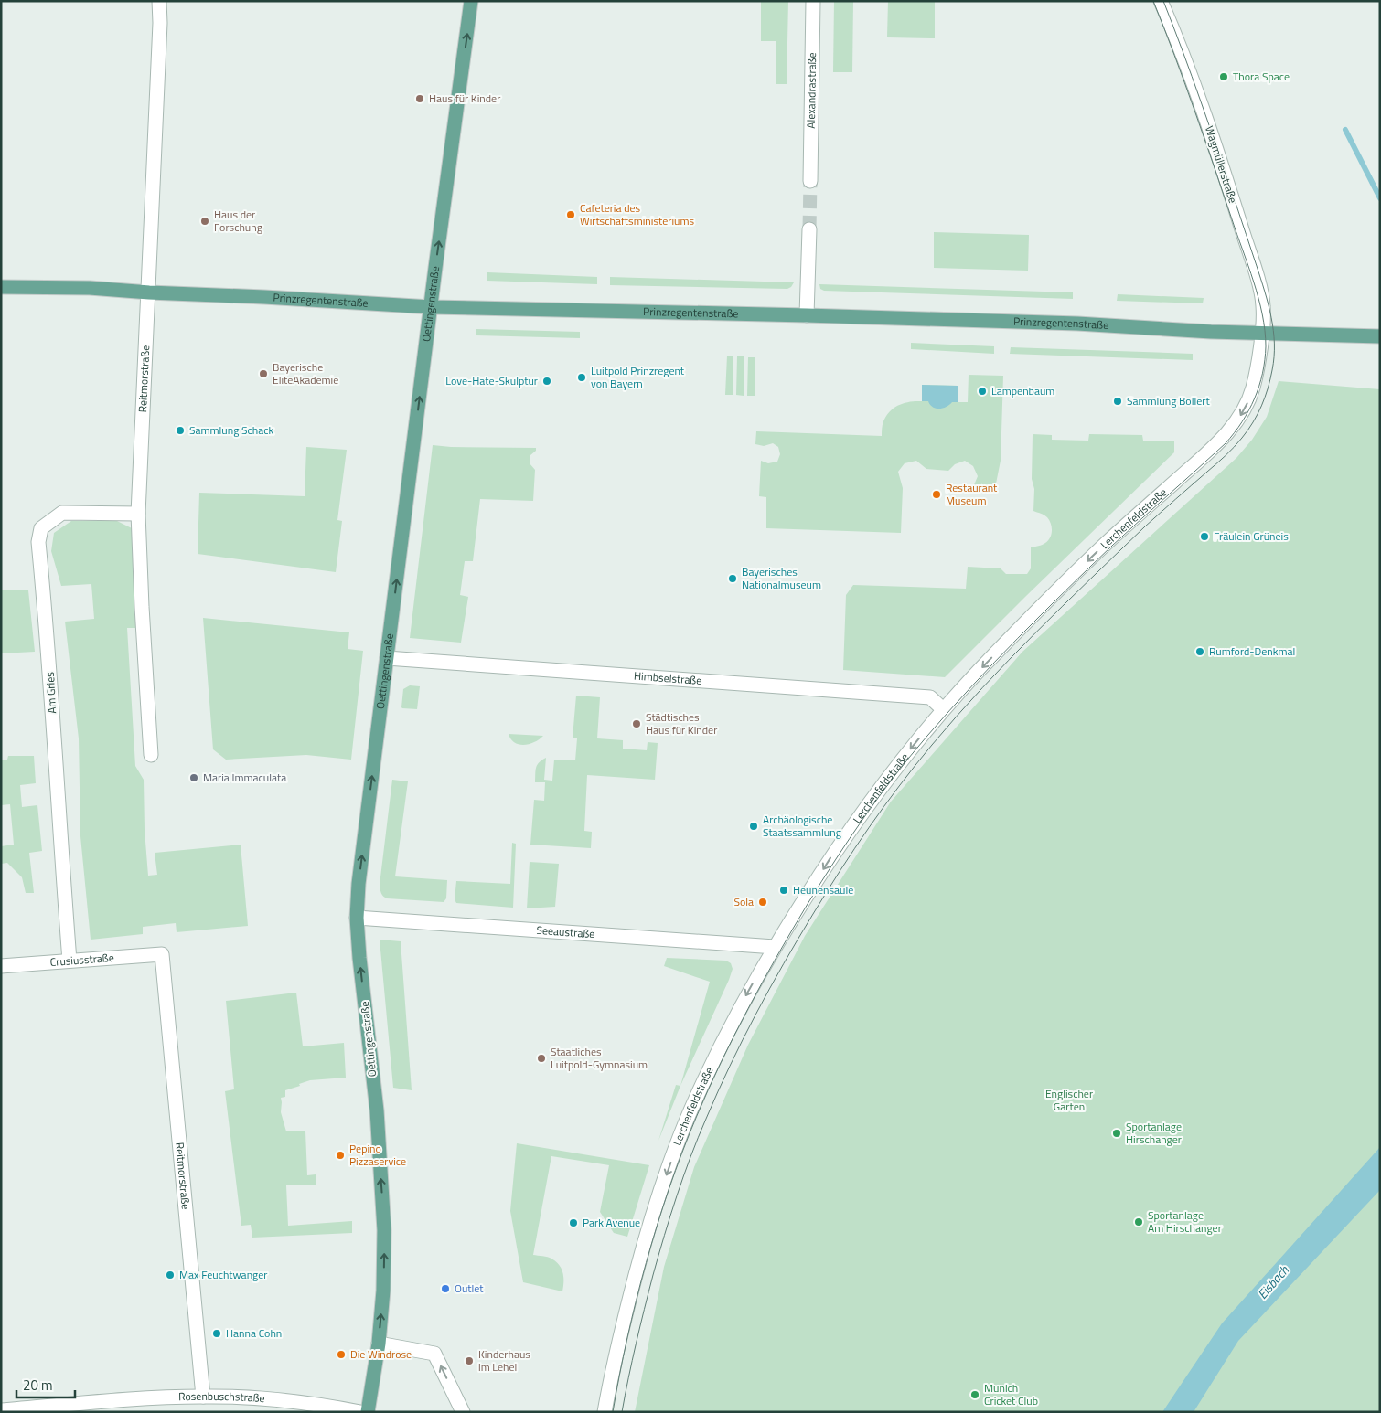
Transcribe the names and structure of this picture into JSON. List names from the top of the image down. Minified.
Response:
{"streets":{"main road":["Prinzregentenstraße","Oettingenstraße"],"street":["Alexandrastraße","Wagmüllerstraße","Reitmorstraße","Lerchenfeldstraße","Himbselstraße","Am Gries","Seeaustraße","Crusiusstraße","Rosenbuschstraße"]},"crossings":[["Wagmüllerstraße","Prinzregentenstraße"],["Wagmüllerstraße","Lerchenfeldstraße"],["Prinzregentenstraße","Oettingenstraße"],["Prinzregentenstraße","Reitmorstraße"],["Prinzregentenstraße","Lerchenfeldstraße"],["Oettingenstraße","Himbselstraße"],["Oettingenstraße","Seeaustraße"],["Reitmorstraße","Am Gries"],["Reitmorstraße","Crusiusstraße"],["Reitmorstraße","Rosenbuschstraße"],["Lerchenfeldstraße","Himbselstraße"],["Lerchenfeldstraße","Seeaustraße"],["Am Gries","Crusiusstraße"]],"one_way":["Oettingenstraße","Lerchenfeldstraße"],"water":["Eisbach"],"parks":["Englischer Garten"],"places":["Thora Space","Haus für Kinder","Cafeteria des Wirtschaftsministeriums","Haus der Forschung","Bayerische EliteAkademie","Luitpold Prinzregent von Bayern","Love-Hate-Skulptur","Lampenbaum","Sammlung Bollert","Sammlung Schack","Restaurant Museum","Fräulein Grüneis","Bayerisches Nationalmuseum","Rumford-Denkmal","Städtisches Haus für Kinder","Maria Immaculata","Archäologische Staatssammlung","Heunensäule","Sola","Staatliches Luitpold-Gymnasium","Sportanlage Hirschanger","Pepino Pizzaservice","Sportanlage Am Hirschanger","Park Avenue","Max Feuchtwanger","Outlet","Hanna Cohn","Die Windrose","Kinderhaus im Lehel","Munich Cricket Club"],"scale_bar":"20 m"}
